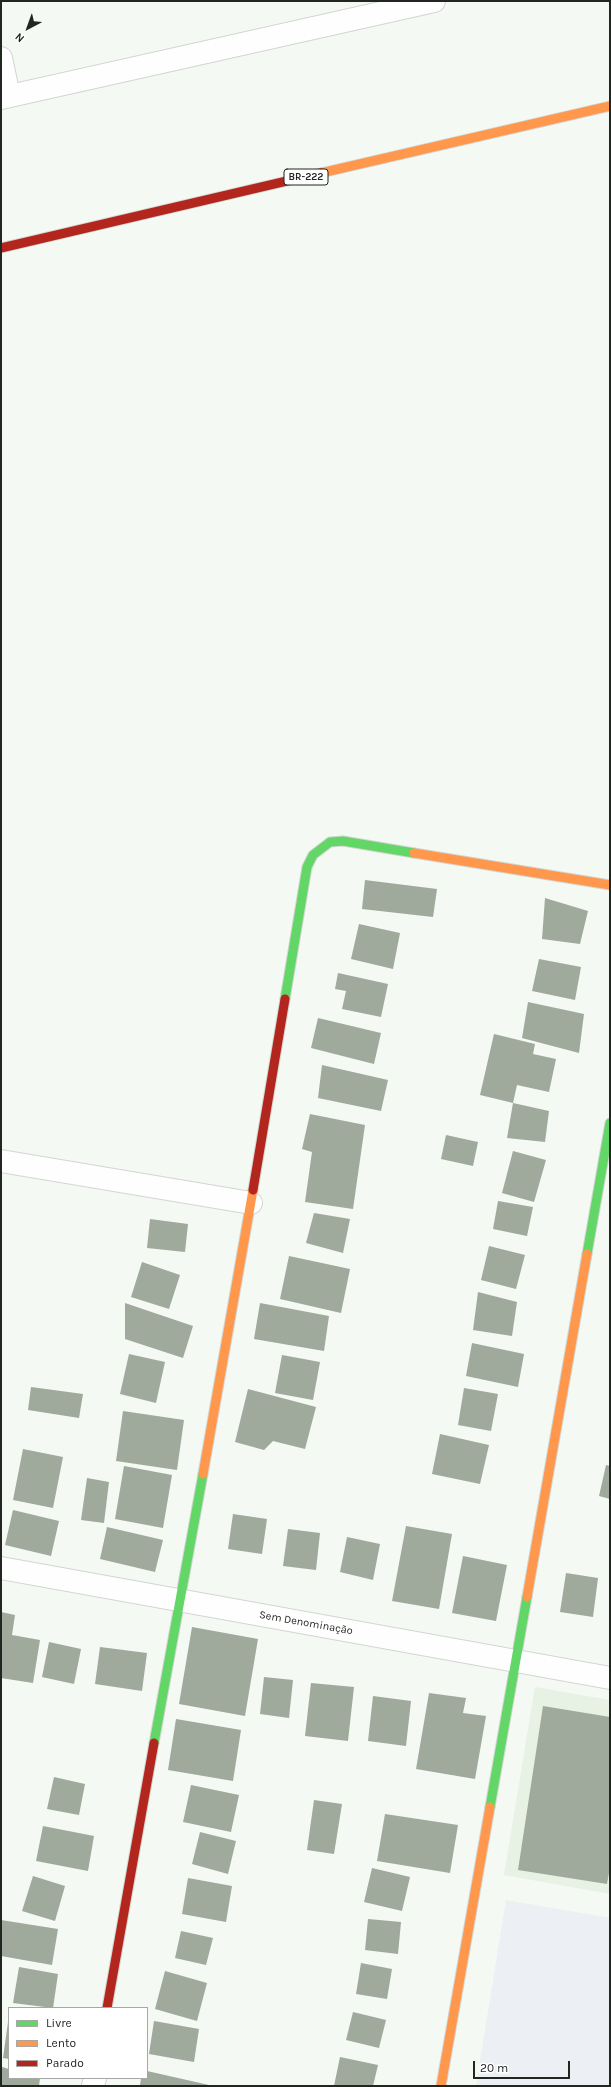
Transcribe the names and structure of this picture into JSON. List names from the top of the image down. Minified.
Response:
{"streets":{"main road":["BR-222"],"street":["Sem Denominação"]},"legend":["Livre","Lento","Parado"],"scale_bar":"20 m","north":"bottom left"}
